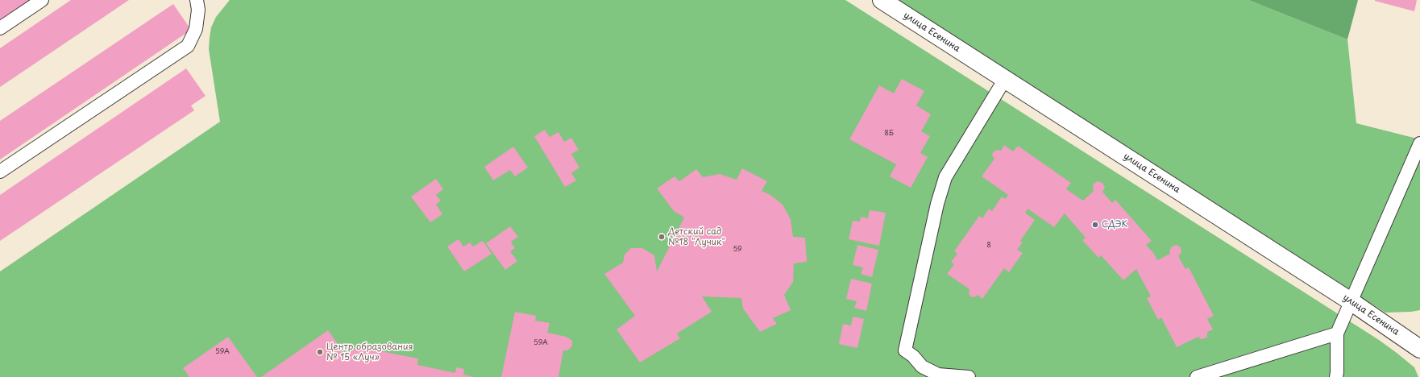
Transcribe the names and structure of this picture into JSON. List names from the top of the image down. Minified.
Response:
{"streets":{"street":["улица Есенина"]},"places":["СДЭК","Детский сад №18 \"Лучик\"","Центр образования № 15 «Луч»"],"house_numbers":["8Б","8","59","59А","59А"]}
